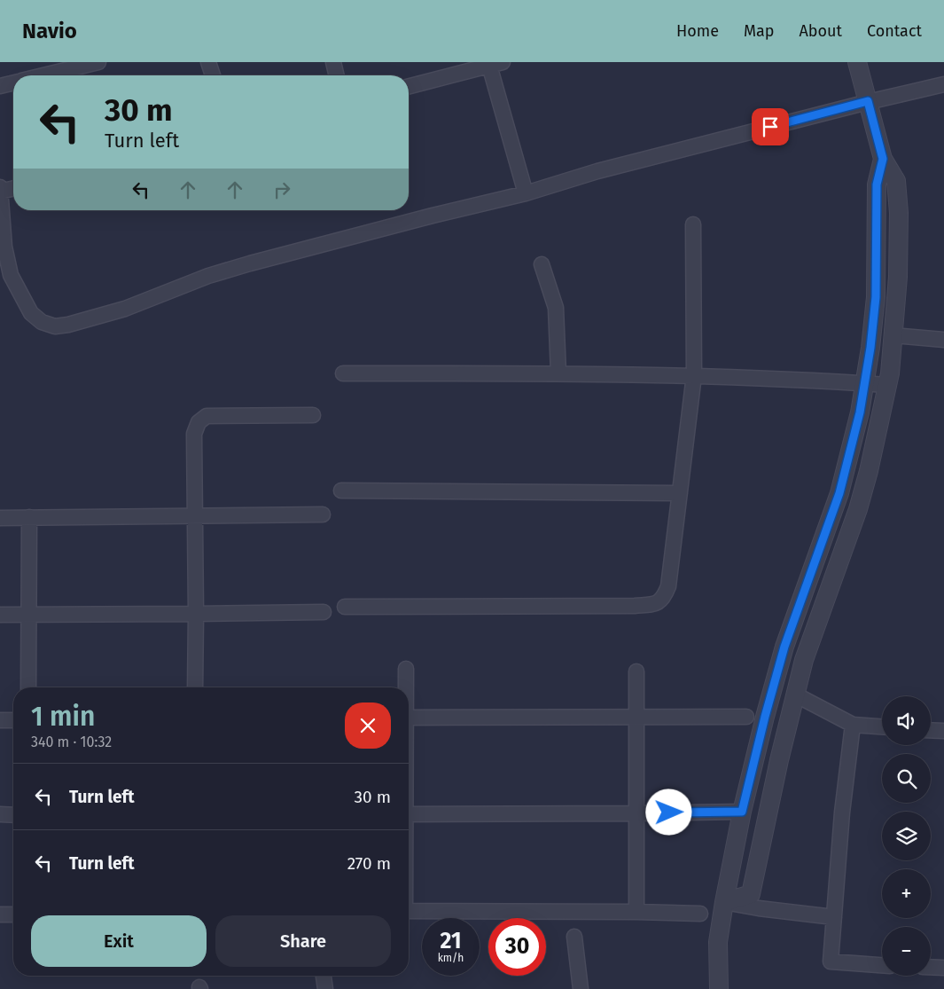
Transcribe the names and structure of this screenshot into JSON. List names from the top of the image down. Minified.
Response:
{"page":{"header":"Navio","nav":["Home","Map","About","Contact"],"turn":["30 m","Turn left"],"heading":["1 min","340 m · 10:32"],"map_buttons":["+","−"],"list":[{"name":"Turn left","value":"30 m"},{"name":"Turn left","value":"270 m"}],"buttons":["Exit","Share"],"speed":"21 km/h","limit":"30"}}
